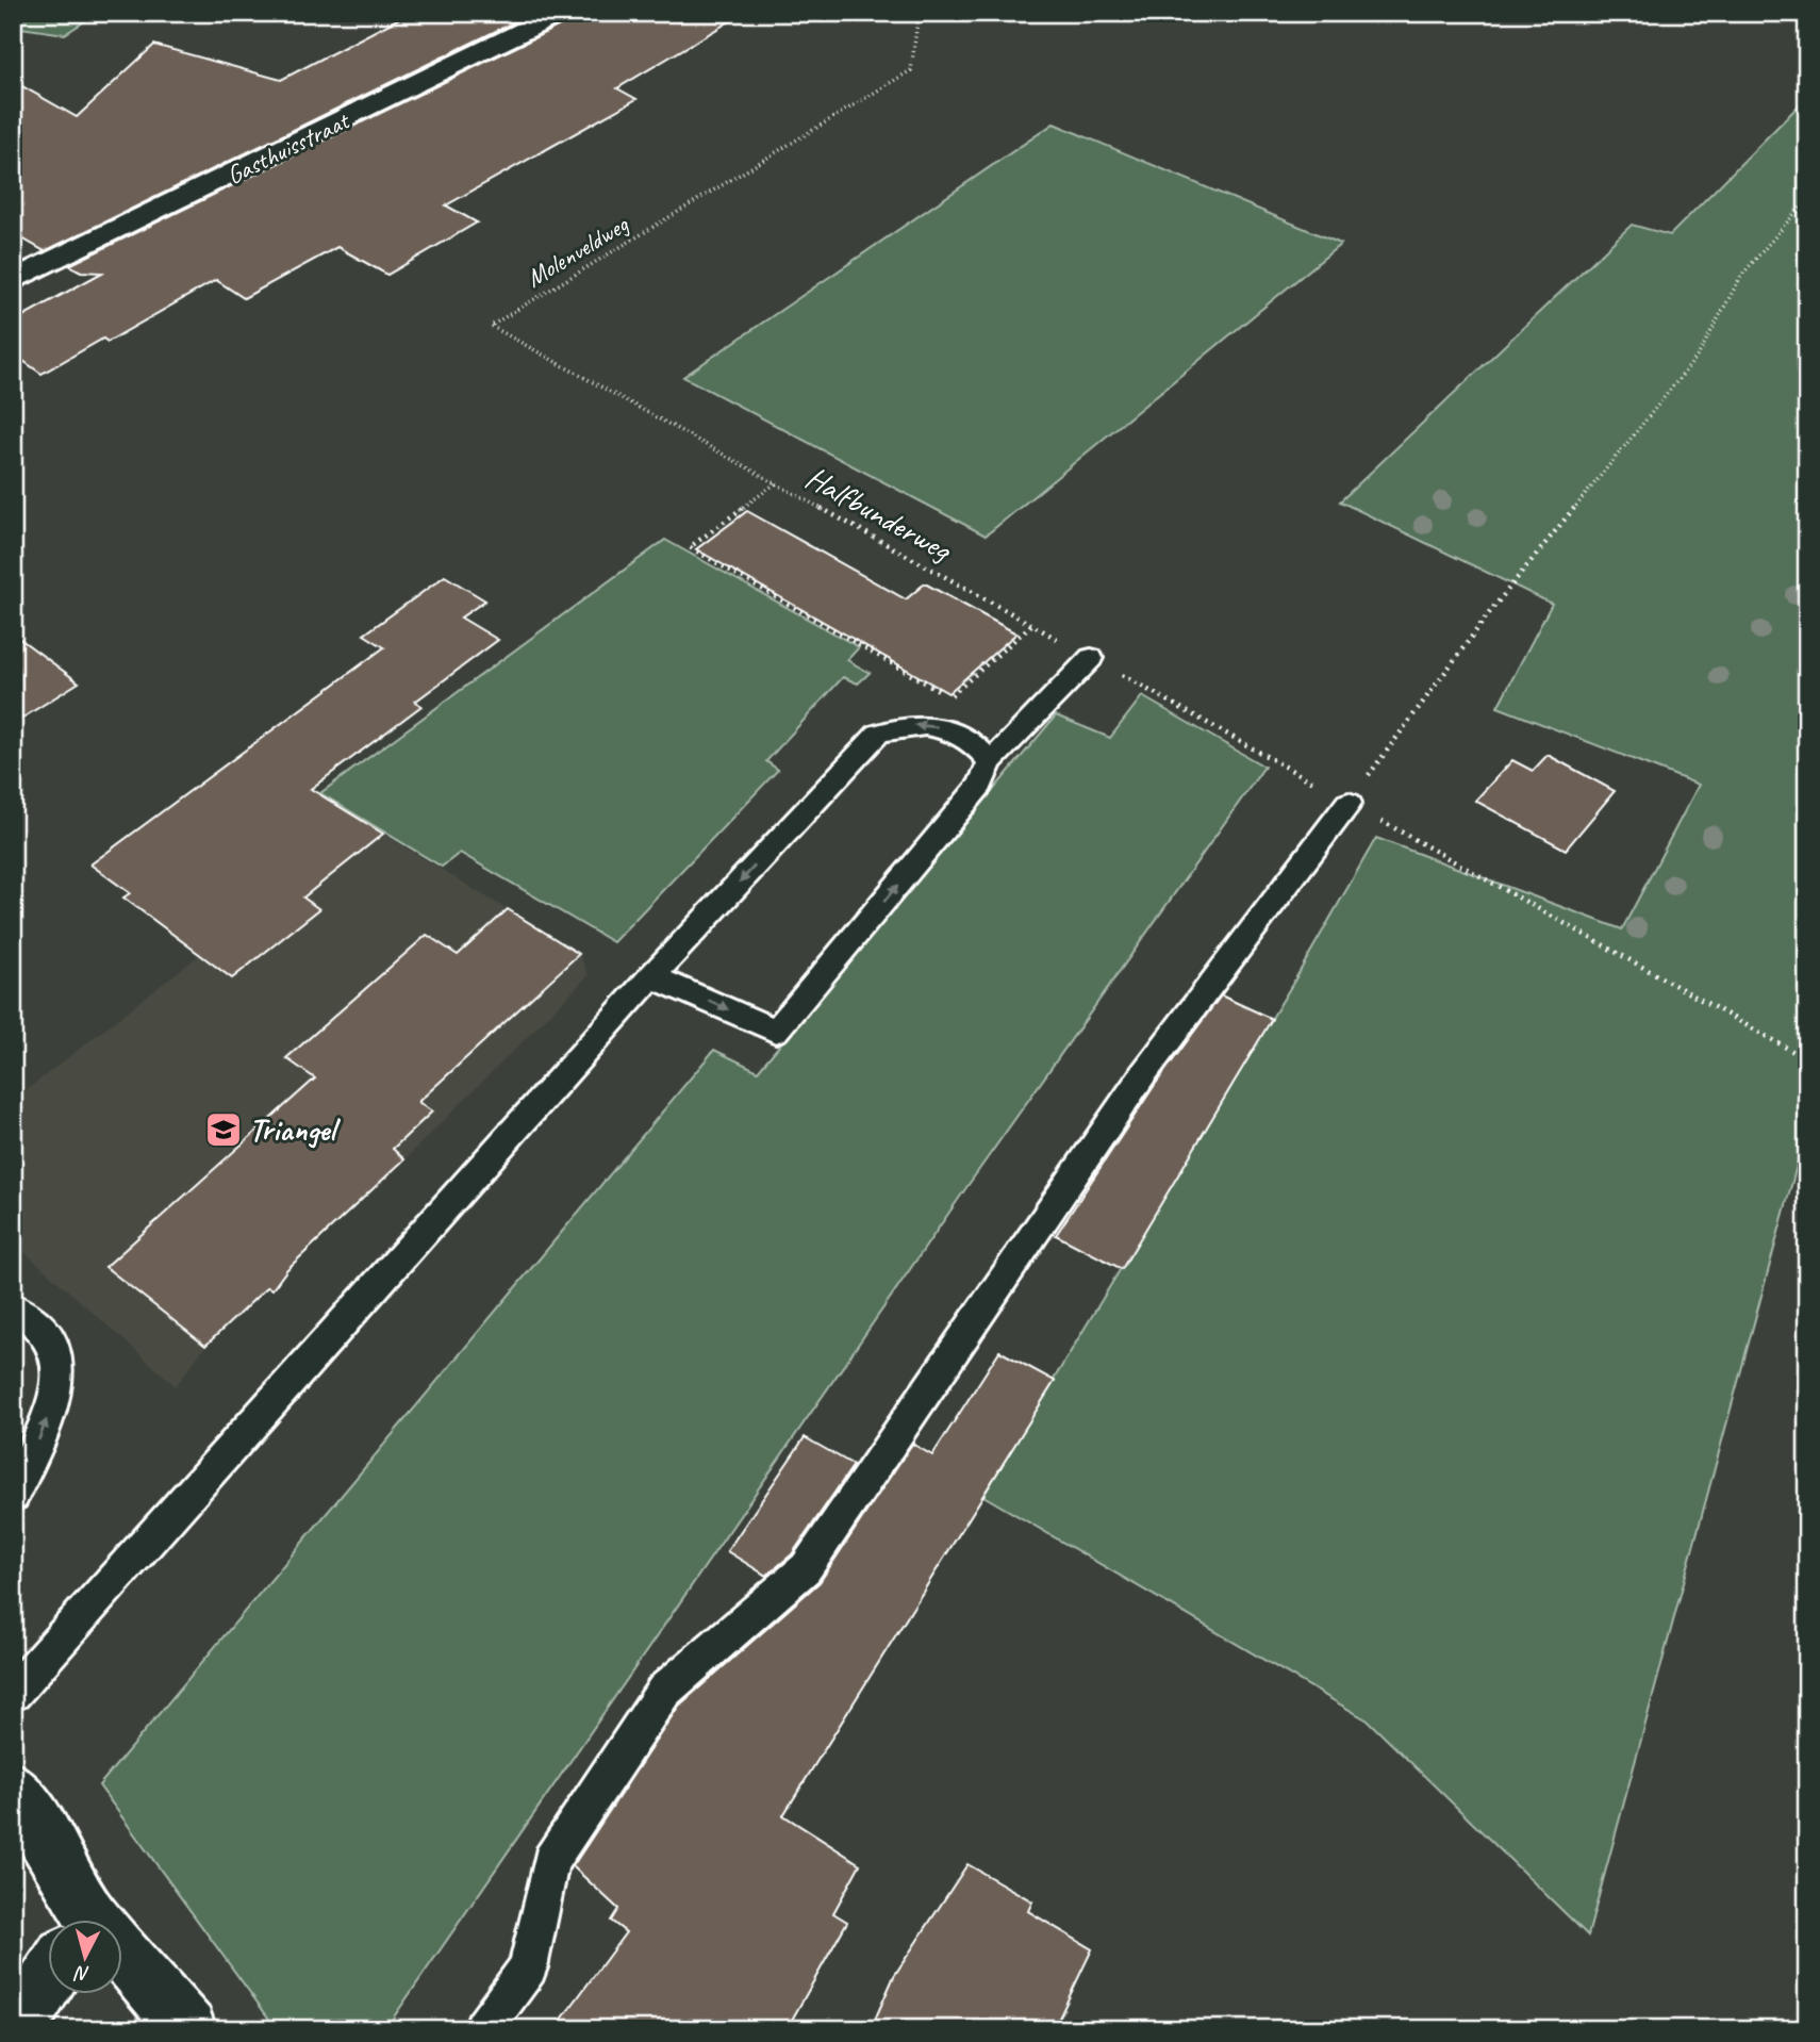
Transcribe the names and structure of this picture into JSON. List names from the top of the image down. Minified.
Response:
{"streets":{"street":["Gasthuisstraat"],"path":["Molenveldweg","Halfbunderweg"]},"crossings":[["Molenveldweg","Halfbunderweg"]],"places":{"school or university":["Triangel"]},"north":"bottom"}
